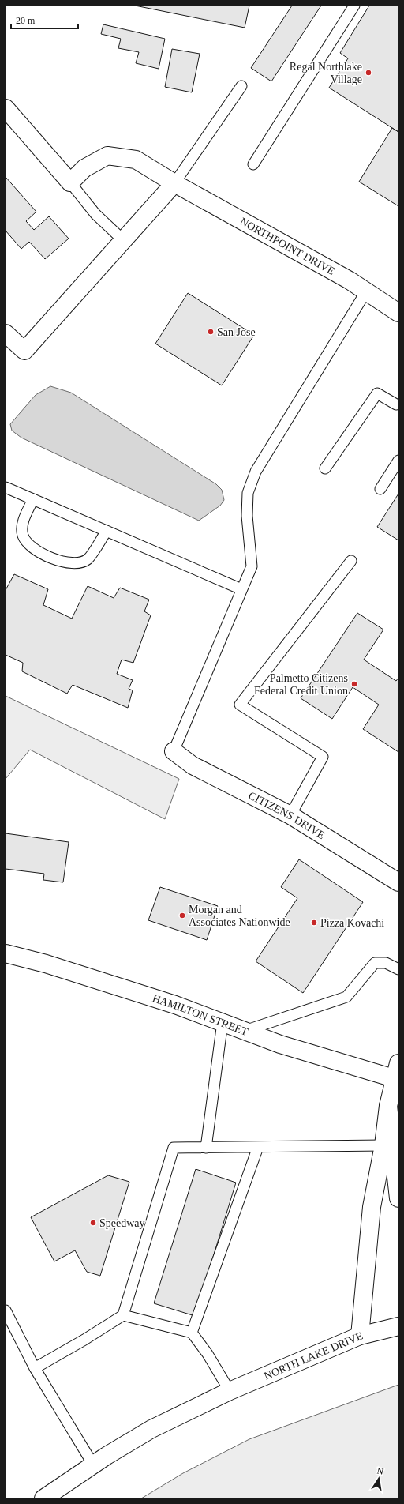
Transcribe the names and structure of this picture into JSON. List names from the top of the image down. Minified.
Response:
{"streets":{"street":["NORTHPOINT DRIVE","CITIZENS DRIVE","HAMILTON STREET","NORTH LAKE DRIVE"]},"crossings":[["HAMILTON STREET","NORTH LAKE DRIVE"]],"places":["Regal Northlake Village","San Jose","Palmetto Citizens Federal Credit Union","Morgan and Associates Nationwide","Pizza Kovachi","Speedway"],"scale_bar":"20 m","north":"top"}
